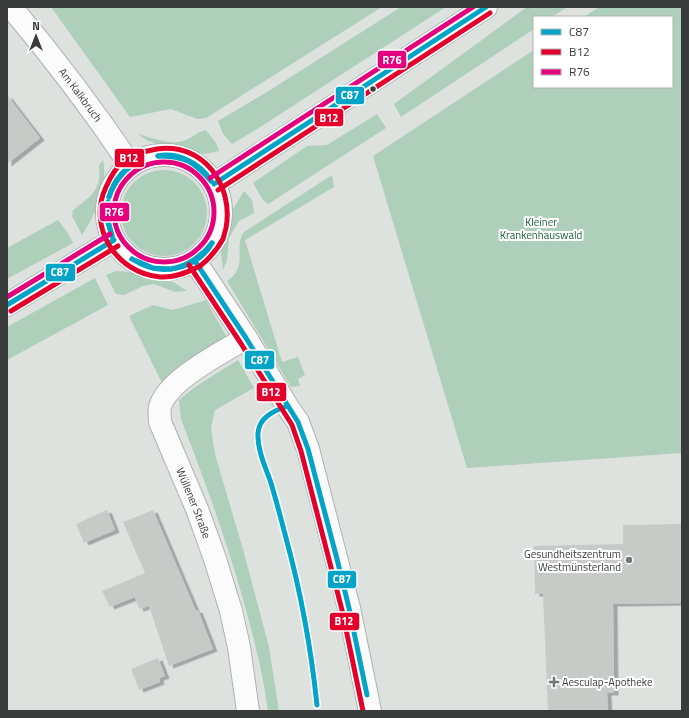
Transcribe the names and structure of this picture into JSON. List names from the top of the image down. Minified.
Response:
{"streets":{"street":["Am Kalkbruch","Wüllener Straße"]},"parks":["Kleiner Krankenhauswald"],"places":{"other":["Gesundheitszentrum Westmünsterland"],"health":["Aesculap-Apotheke"]},"lines":["transit line C87","transit line R76","transit line B12"],"legend":["C87","B12","R76"],"north":"top"}
